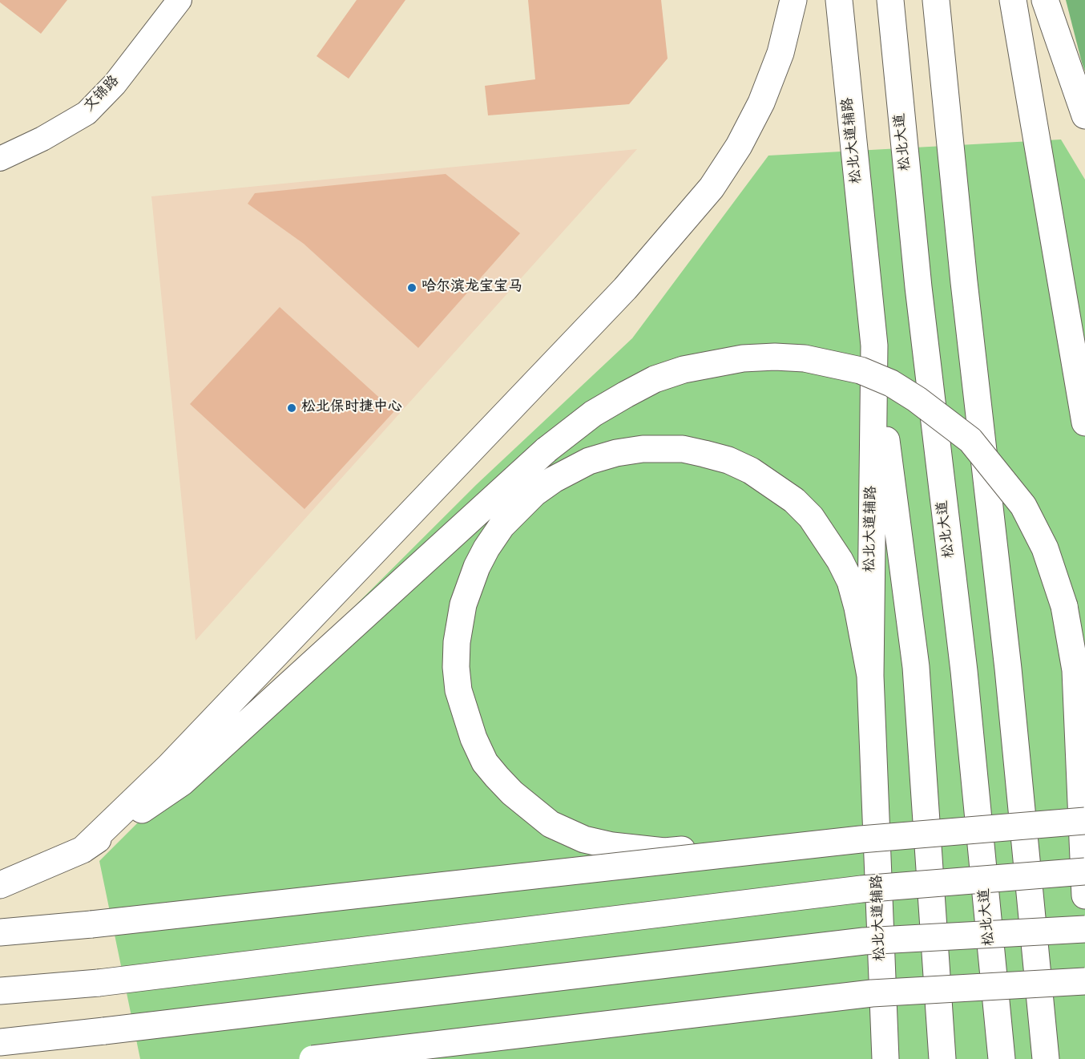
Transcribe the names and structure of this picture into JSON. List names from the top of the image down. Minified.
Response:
{"streets":{"highway":["松北大道辅路","松北大道"],"street":["文锦路"]},"places":["哈尔滨龙宝宝马","松北保时捷中心"]}
